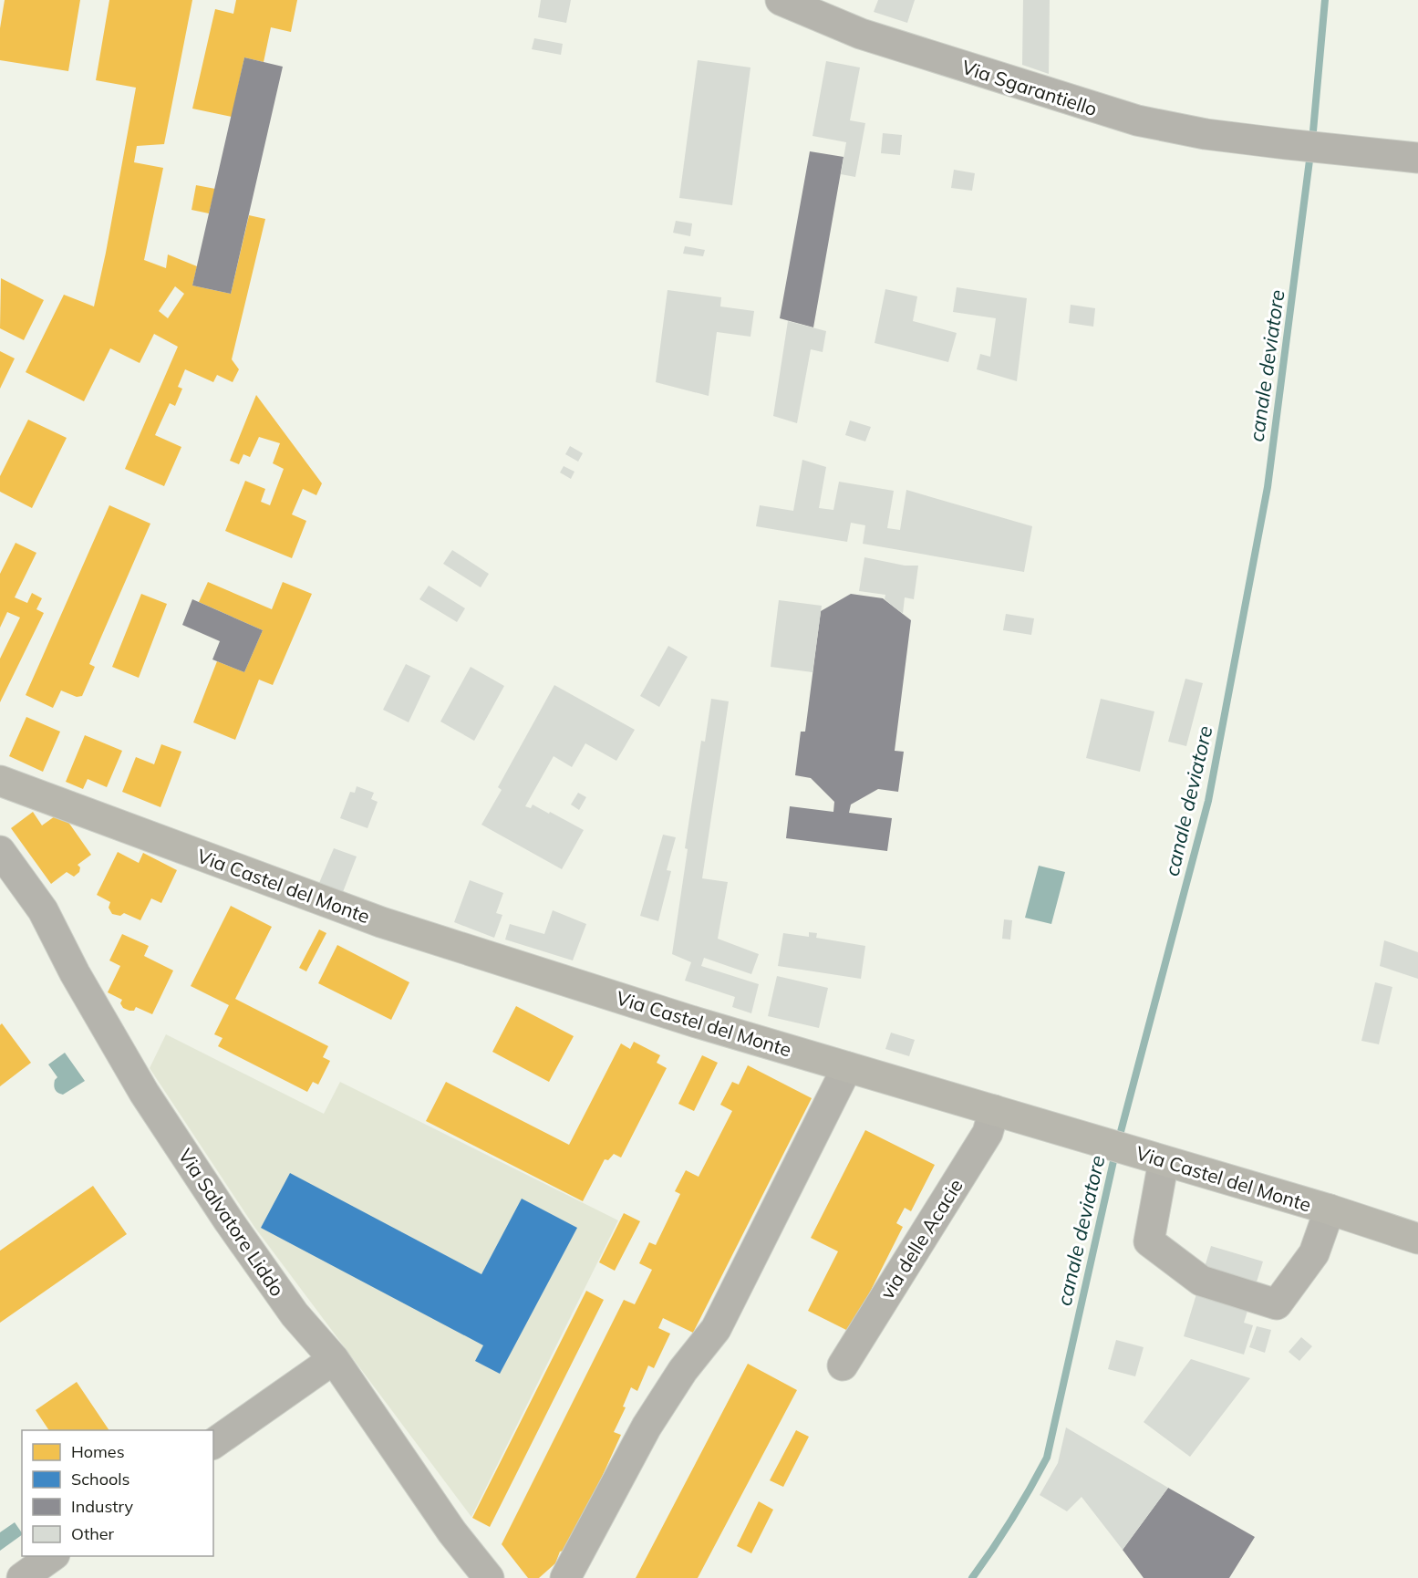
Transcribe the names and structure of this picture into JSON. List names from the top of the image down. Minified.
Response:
{"streets":{"main road":["Via Castel del Monte"],"street":["Via Sgarantiello","Via Salvatore Liddo","via delle Acacie"]},"crossings":[["Via Castel del Monte","via delle Acacie"]],"water":["canale deviatore"],"legend":["Homes","Schools","Industry","Other"]}
